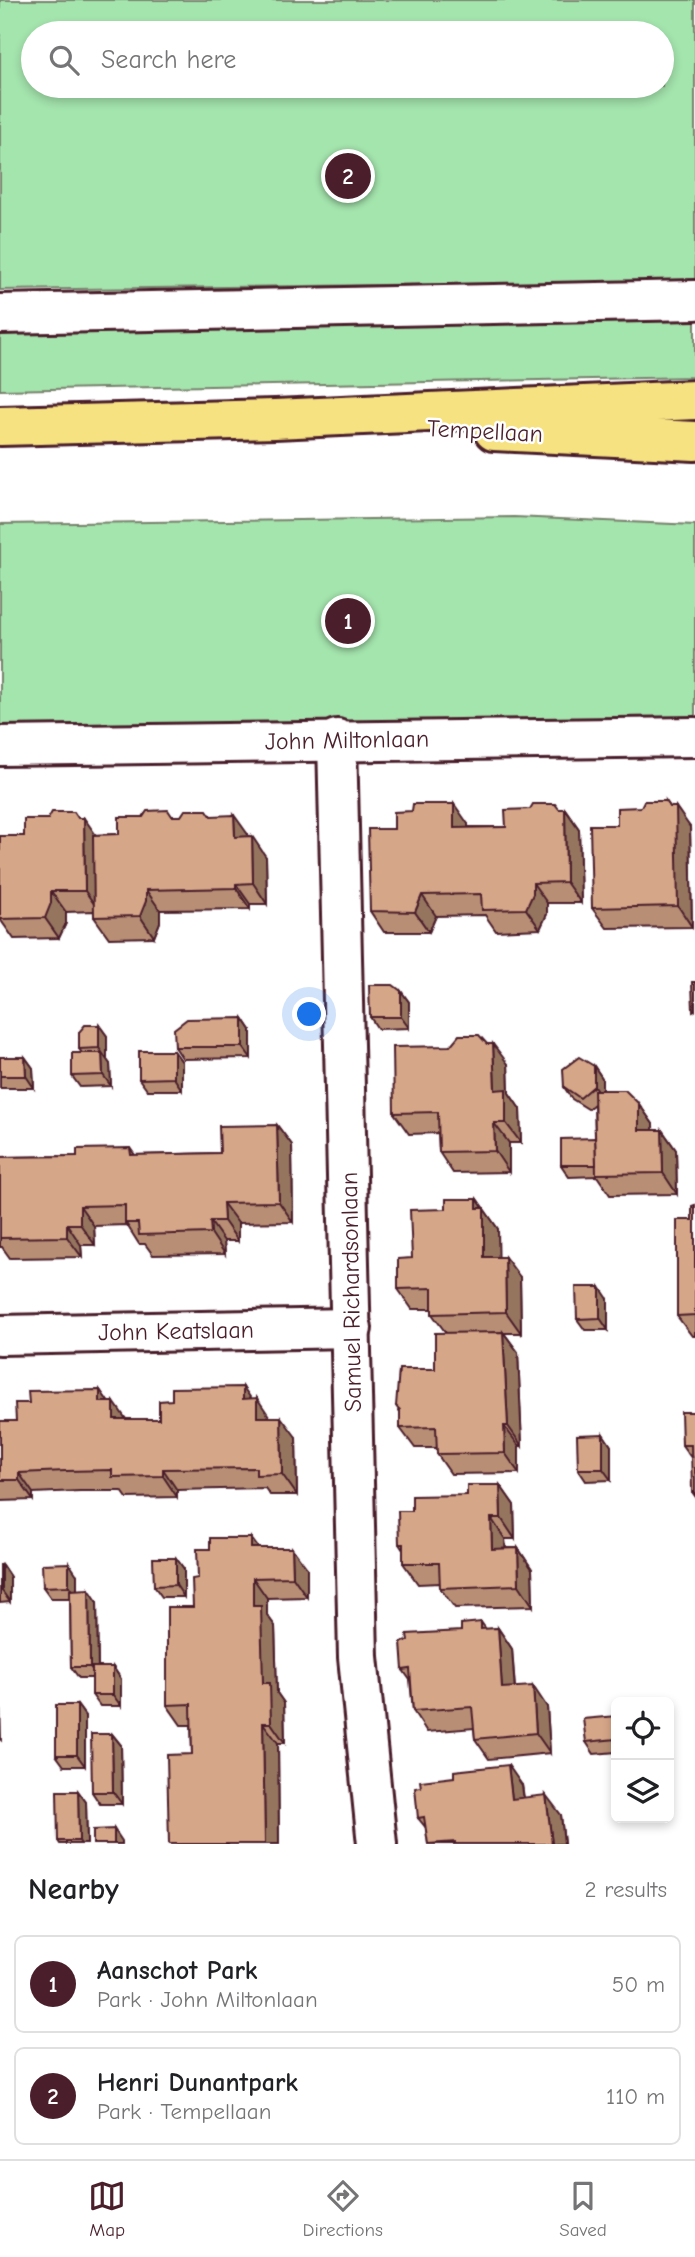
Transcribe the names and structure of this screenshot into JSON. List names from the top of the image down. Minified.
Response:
{"streets":{"main road":["Tempellaan"],"street":["John Miltonlaan","Samuel Richardsonlaan","John Keatslaan"]},"crossings":[["John Miltonlaan","Samuel Richardsonlaan"],["Samuel Richardsonlaan","John Keatslaan"]],"page":{"search":"Search here","pins":["2","1"],"heading":["Nearby","2 results"],"list":[{"mark":"1","name":"Aanschot Park","note":"Park · John Miltonlaan","value":"50 m"},{"mark":"2","name":"Henri Dunantpark","note":"Park · Tempellaan","value":"110 m"}],"nav":["Map","Directions","Saved"]}}
